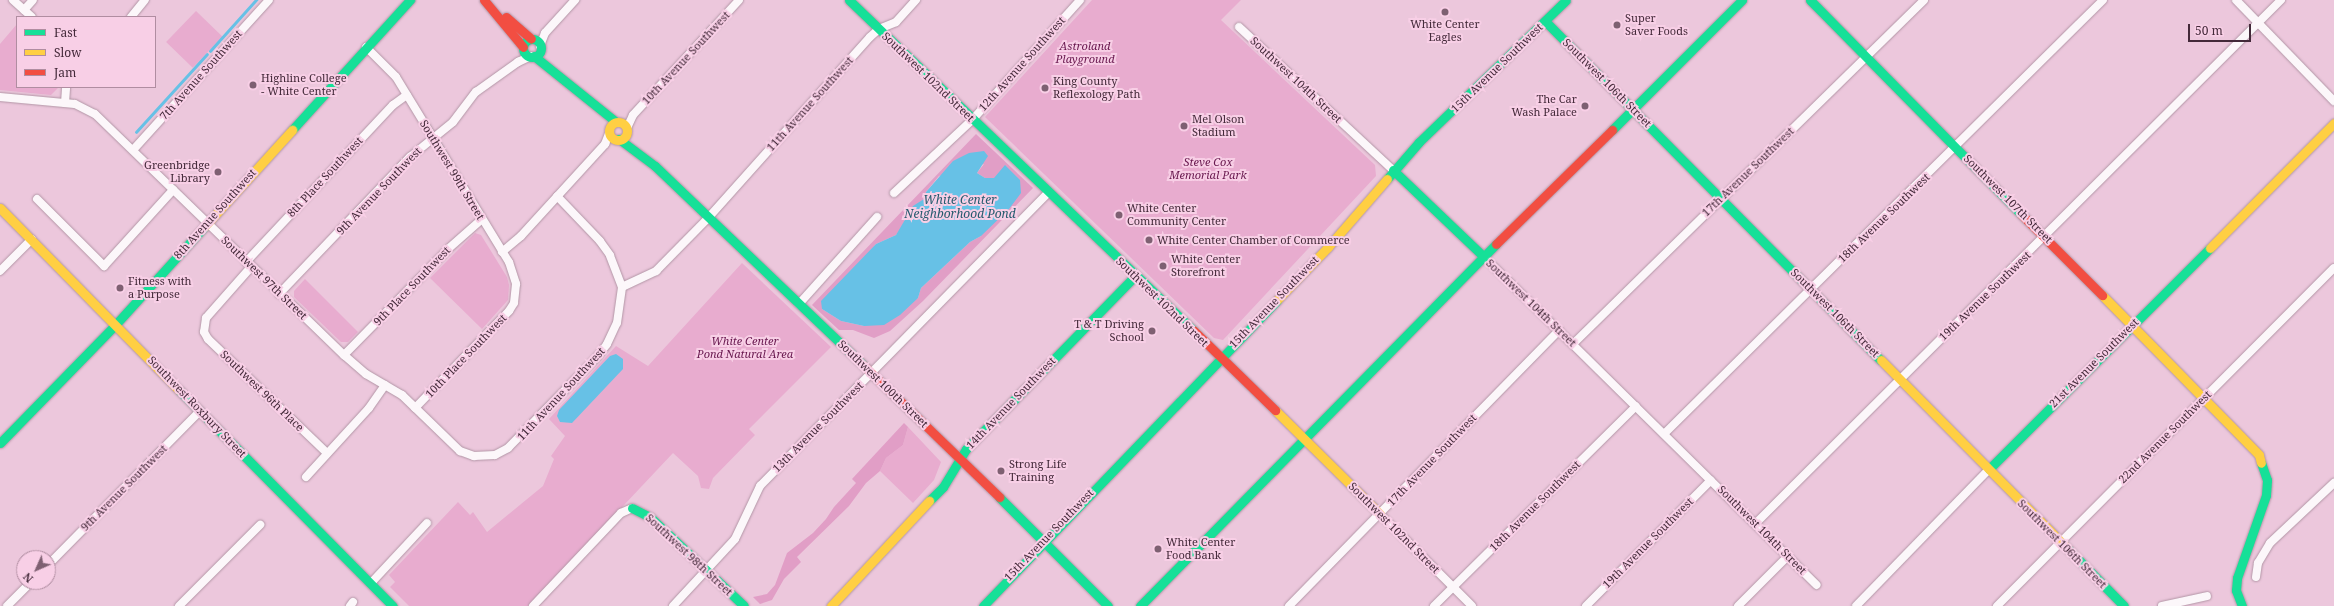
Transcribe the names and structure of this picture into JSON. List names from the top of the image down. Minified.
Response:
{"streets":{"street":["10th Avenue Southwest","12th Avenue Southwest","15th Avenue Southwest","7th Avenue Southwest","Southwest 102nd Street","Southwest 104th Street","Southwest 106th Street","11th Avenue Southwest","Southwest 99th Street","17th Avenue Southwest","8th Place Southwest","9th Avenue Southwest","Southwest 107th Street","8th Avenue Southwest","18th Avenue Southwest","Southwest 97th Street","9th Place Southwest","19th Avenue Southwest","10th Place Southwest","21st Avenue Southwest","Southwest 100th Street","Southwest 96th Place","14th Avenue Southwest","Southwest Roxbury Street","13th Avenue Southwest","22nd Avenue Southwest","Southwest 98th Street"]},"crossings":[["10th Avenue Southwest","Southwest 100th Street"],["12th Avenue Southwest","Southwest 102nd Street"],["15th Avenue Southwest","Southwest 102nd Street"],["15th Avenue Southwest","Southwest 104th Street"],["15th Avenue Southwest","Southwest 106th Street"],["15th Avenue Southwest","Southwest 100th Street"],["7th Avenue Southwest","Southwest 97th Street"],["Southwest 102nd Street","11th Avenue Southwest"],["Southwest 102nd Street","17th Avenue Southwest"],["Southwest 102nd Street","18th Avenue Southwest"],["Southwest 102nd Street","14th Avenue Southwest"],["Southwest 102nd Street","13th Avenue Southwest"],["Southwest 104th Street","17th Avenue Southwest"],["Southwest 104th Street","18th Avenue Southwest"],["Southwest 104th Street","19th Avenue Southwest"],["Southwest 106th Street","17th Avenue Southwest"],["Southwest 106th Street","18th Avenue Southwest"],["Southwest 106th Street","19th Avenue Southwest"],["Southwest 106th Street","21st Avenue Southwest"],["Southwest 106th Street","22nd Avenue Southwest"],["11th Avenue Southwest","Southwest 97th Street"],["11th Avenue Southwest","Southwest 100th Street"],["Southwest 99th Street","8th Place Southwest"],["Southwest 99th Street","9th Avenue Southwest"],["Southwest 99th Street","8th Avenue Southwest"],["Southwest 99th Street","9th Place Southwest"],["Southwest 99th Street","10th Place Southwest"],["17th Avenue Southwest","Southwest 107th Street"],["8th Place Southwest","Southwest 97th Street"],["8th Place Southwest","Southwest 96th Place"],["9th Avenue Southwest","Southwest 97th Street"],["9th Avenue Southwest","Southwest Roxbury Street"],["Southwest 107th Street","18th Avenue Southwest"],["Southwest 107th Street","19th Avenue Southwest"],["Southwest 107th Street","21st Avenue Southwest"],["Southwest 107th Street","22nd Avenue Southwest"],["8th Avenue Southwest","Southwest 97th Street"],["8th Avenue Southwest","Southwest Roxbury Street"],["Southwest 97th Street","9th Place Southwest"],["Southwest 97th Street","10th Place Southwest"],["Southwest 100th Street","14th Avenue Southwest"],["Southwest 100th Street","13th Avenue Southwest"],["13th Avenue Southwest","Southwest 98th Street"]],"water":["White Center Neighborhood Pond"],"parks":["Astroland Playground","Steve Cox Memorial Park","White Center Pond Natural Area"],"places":["White Center Eagles","Super Saver Foods","Highline College - White Center","King County Reflexology Path","The Car Wash Palace","Mel Olson Stadium","Greenbridge Library","White Center Community Center","White Center Chamber of Commerce","White Center Storefront","Fitness with a Purpose","T & T Driving School","Strong Life Training","White Center Food Bank"],"legend":["Fast","Slow","Jam"],"scale_bar":"50 m","north":"bottom left"}
